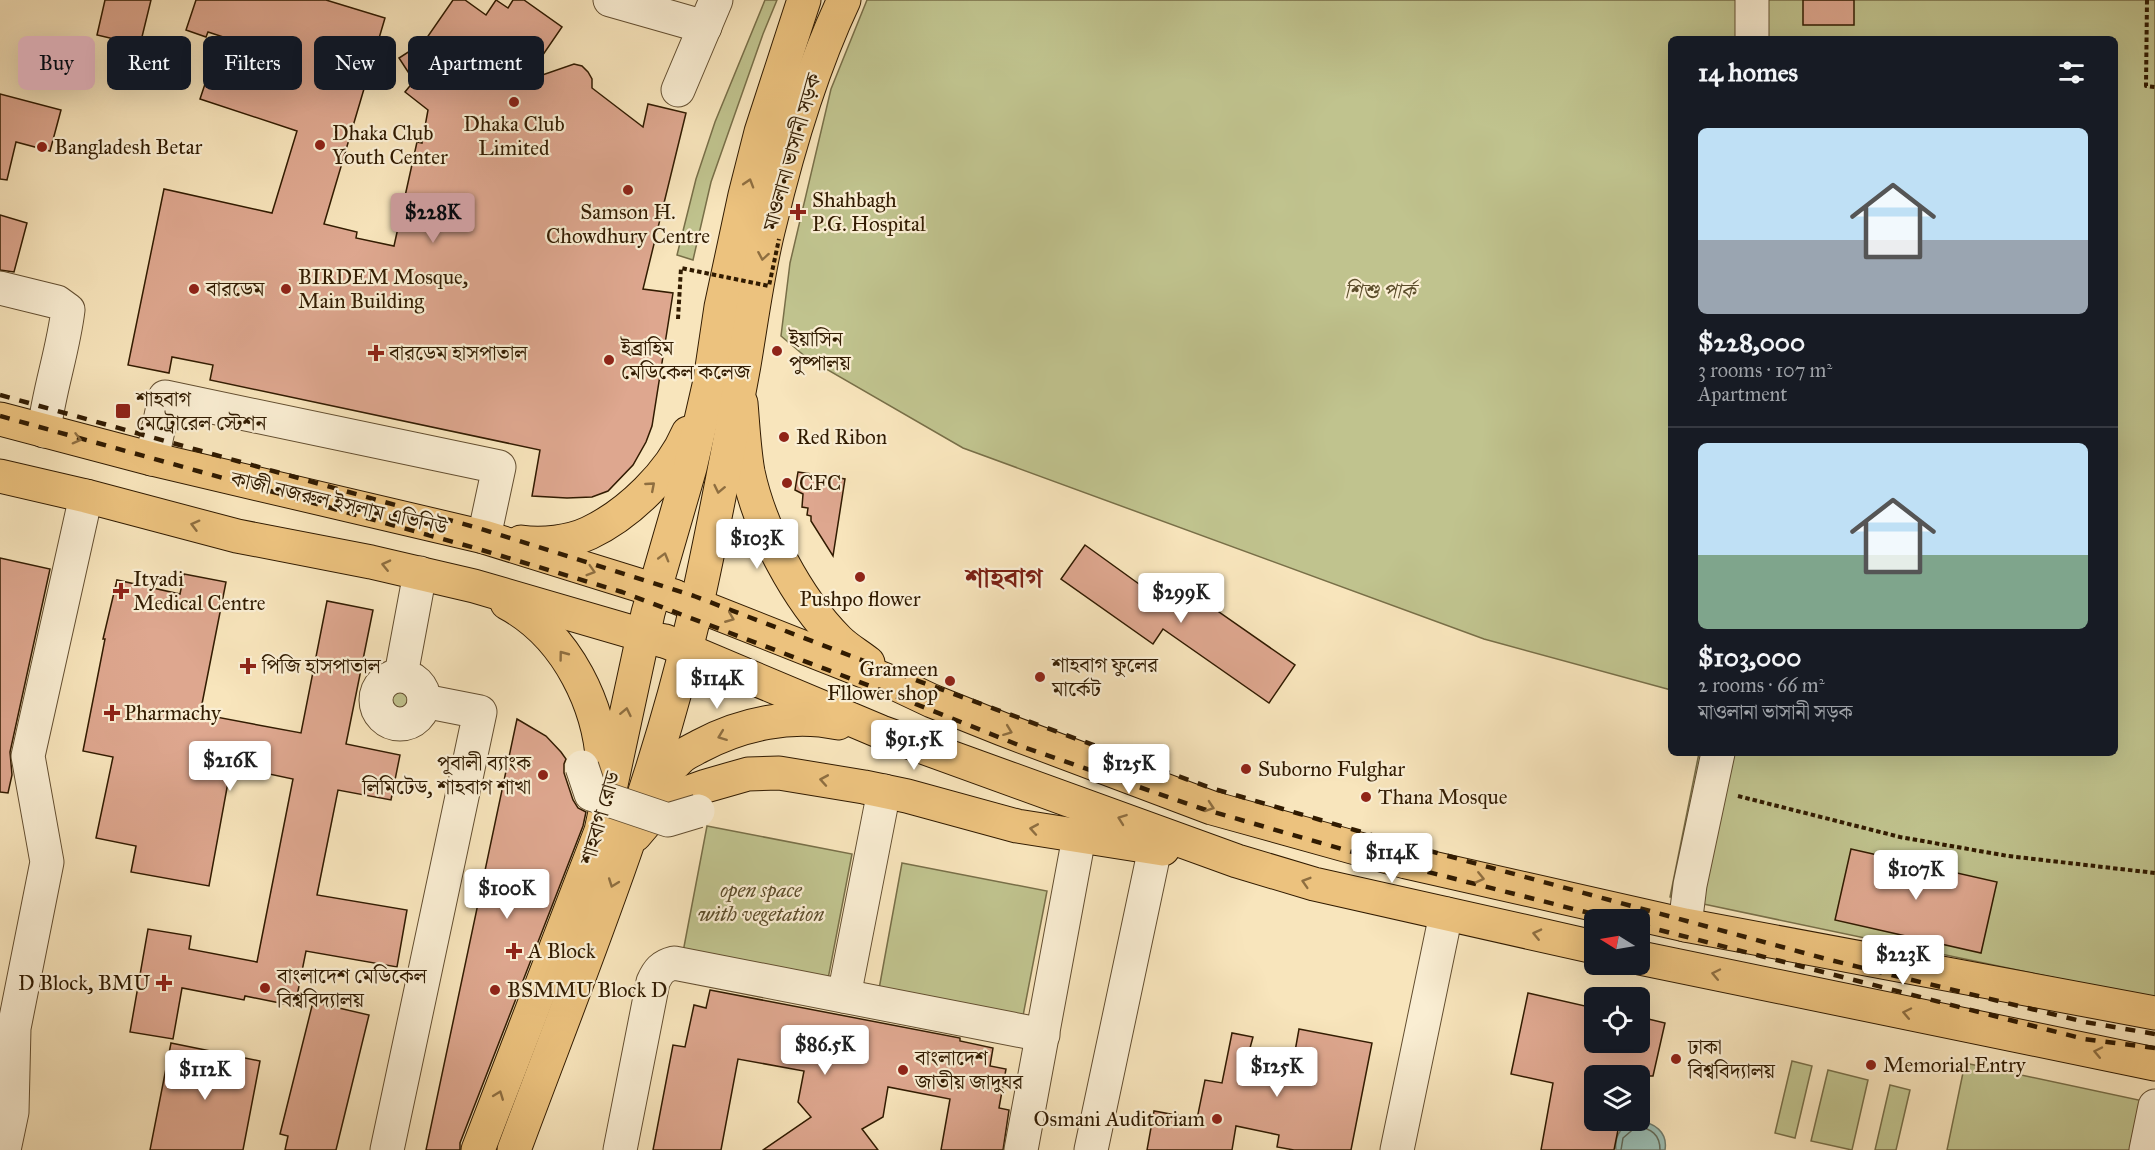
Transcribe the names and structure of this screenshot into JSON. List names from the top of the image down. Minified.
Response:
{"streets":{"main road":["মাওলানা ভাসানী সড়ক","কাজী নজরুল ইসলাম এভিনিউ","শাহবাগ রোড"]},"crossings":[["মাওলানা ভাসানী সড়ক","কাজী নজরুল ইসলাম এভিনিউ"],["মাওলানা ভাসানী সড়ক","শাহবাগ রোড"],["কাজী নজরুল ইসলাম এভিনিউ","শাহবাগ রোড"]],"districts":["শাহবাগ"],"parks":["শিশু পার্ক","open space with vegetation"],"places":{"other":["Dhaka Club Limited","Dhaka Club Youth Center","Bangladesh Betar","Samson H. Chowdhury Centre","বারডেম","BIRDEM Mosque, Main Building","ইয়াসিন পুষ্পালয়","ইব্রাহিম মেডিকেল কলেজ","Red Ribon","CFC","Pushpo flower","শাহবাগ ফুলের মার্কেট","Grameen Fllower shop","Suborno Fulghar","পূবালী ব্যাংক লিমিটেড, শাহবাগ শাখা","Thana Mosque","বাংলাদেশ মেডিকেল বিশ্ববিদ্যালয়","BSMMU Block D","ঢাকা বিশ্ববিদ্যালয়","Memorial Entry","বাংলাদেশ জাতীয় জাদুঘর","Osmani Auditoriam"],"health":["Shahbagh P.G. Hospital","বারডেম হাসপাতাল","Ityadi Medical Centre","পিজি হাসপাতাল","Pharmachy","A Block","D Block, BMU"],"transit":["শাহবাগ মেট্রোরেল স্টেশন"]},"north":"left","page":{"chip":["Buy","Rent","Filters","New","Apartment"],"heading":"14 homes","list":[{"name":"$228,000","note":"3 rooms · 107 m² · Apartment"},{"name":"$103,000","note":"2 rooms · 66 m² · মাওলানা ভাসানী সড়ক"}],"price":["$228K","$103K","$299K","$114K","$91.5K","$216K","$125K","$114K","$107K","$100K","$223K","$86.5K","$125K","$112K"]}}
